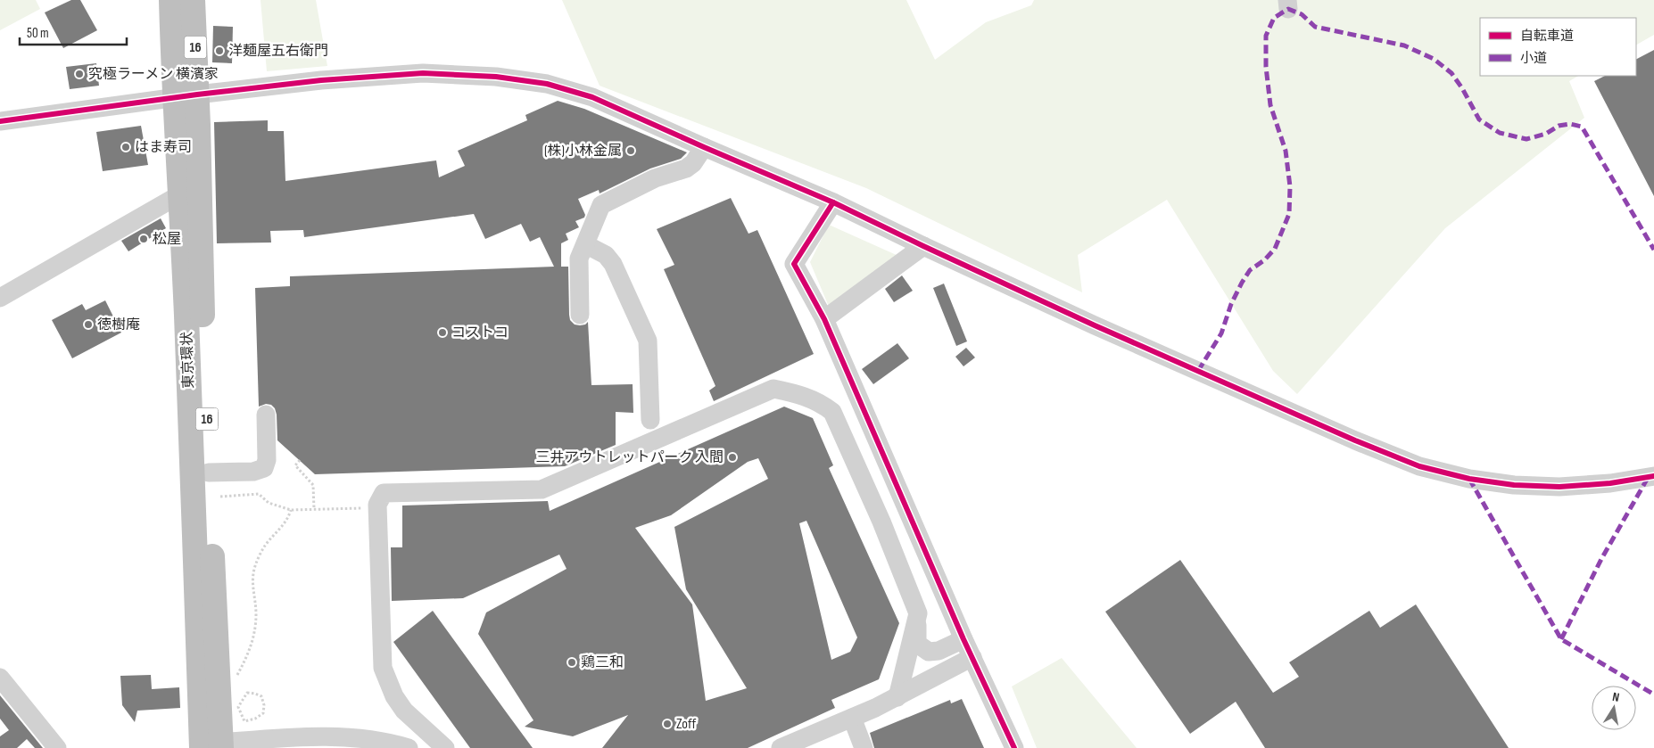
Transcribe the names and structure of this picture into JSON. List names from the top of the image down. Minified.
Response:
{"streets":{"highway":["16","東京環状"]},"places":["洋麺屋五右衛門","究極ラーメン 横濱家","はま寿司","(株)小林金属","松屋","徳樹庵","コストコ","三井アウトレットパーク 入間","鶏三和","Zoff"],"legend":["自転車道","小道"],"scale_bar":"50 m","north":"top"}
